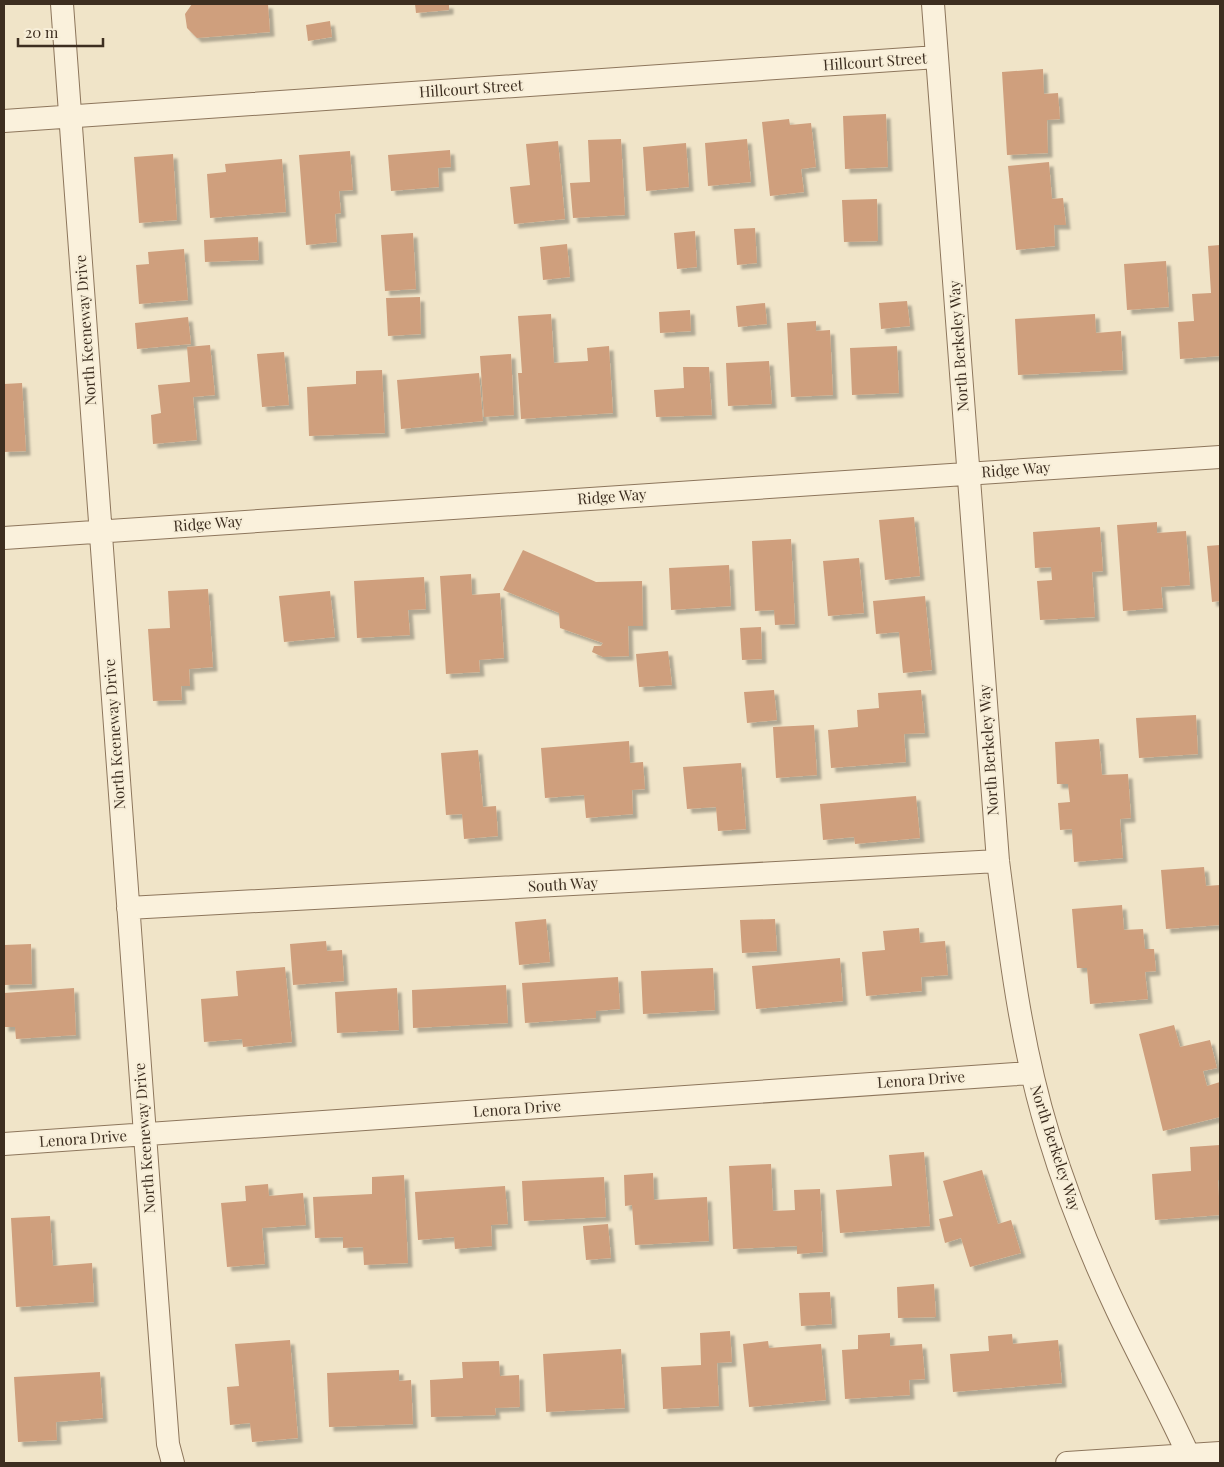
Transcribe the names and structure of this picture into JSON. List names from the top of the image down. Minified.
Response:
{"streets":{"street":["Hillcourt Street","North Keeneway Drive","North Berkeley Way","Ridge Way","South Way","Lenora Drive"]},"crossings":[["Hillcourt Street","North Keeneway Drive"],["Hillcourt Street","North Berkeley Way"],["North Keeneway Drive","Ridge Way"],["North Keeneway Drive","South Way"],["North Keeneway Drive","Lenora Drive"],["North Berkeley Way","Ridge Way"],["North Berkeley Way","South Way"],["North Berkeley Way","Lenora Drive"]],"scale_bar":"20 m"}
